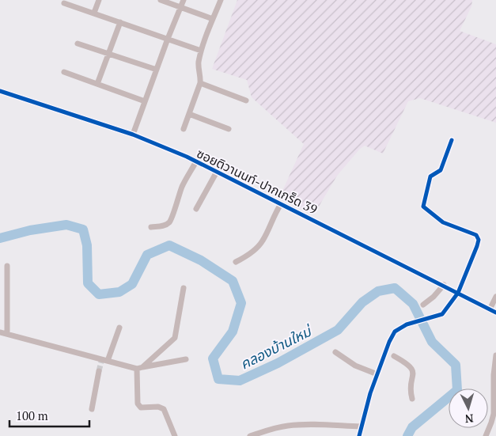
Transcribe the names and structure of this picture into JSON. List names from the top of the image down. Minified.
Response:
{"streets":{"street":["ซอยติวานนท์-ปากเกร็ด 39"]},"water":["คลองบ้านใหม่"],"scale_bar":"100 m","north":"bottom"}
